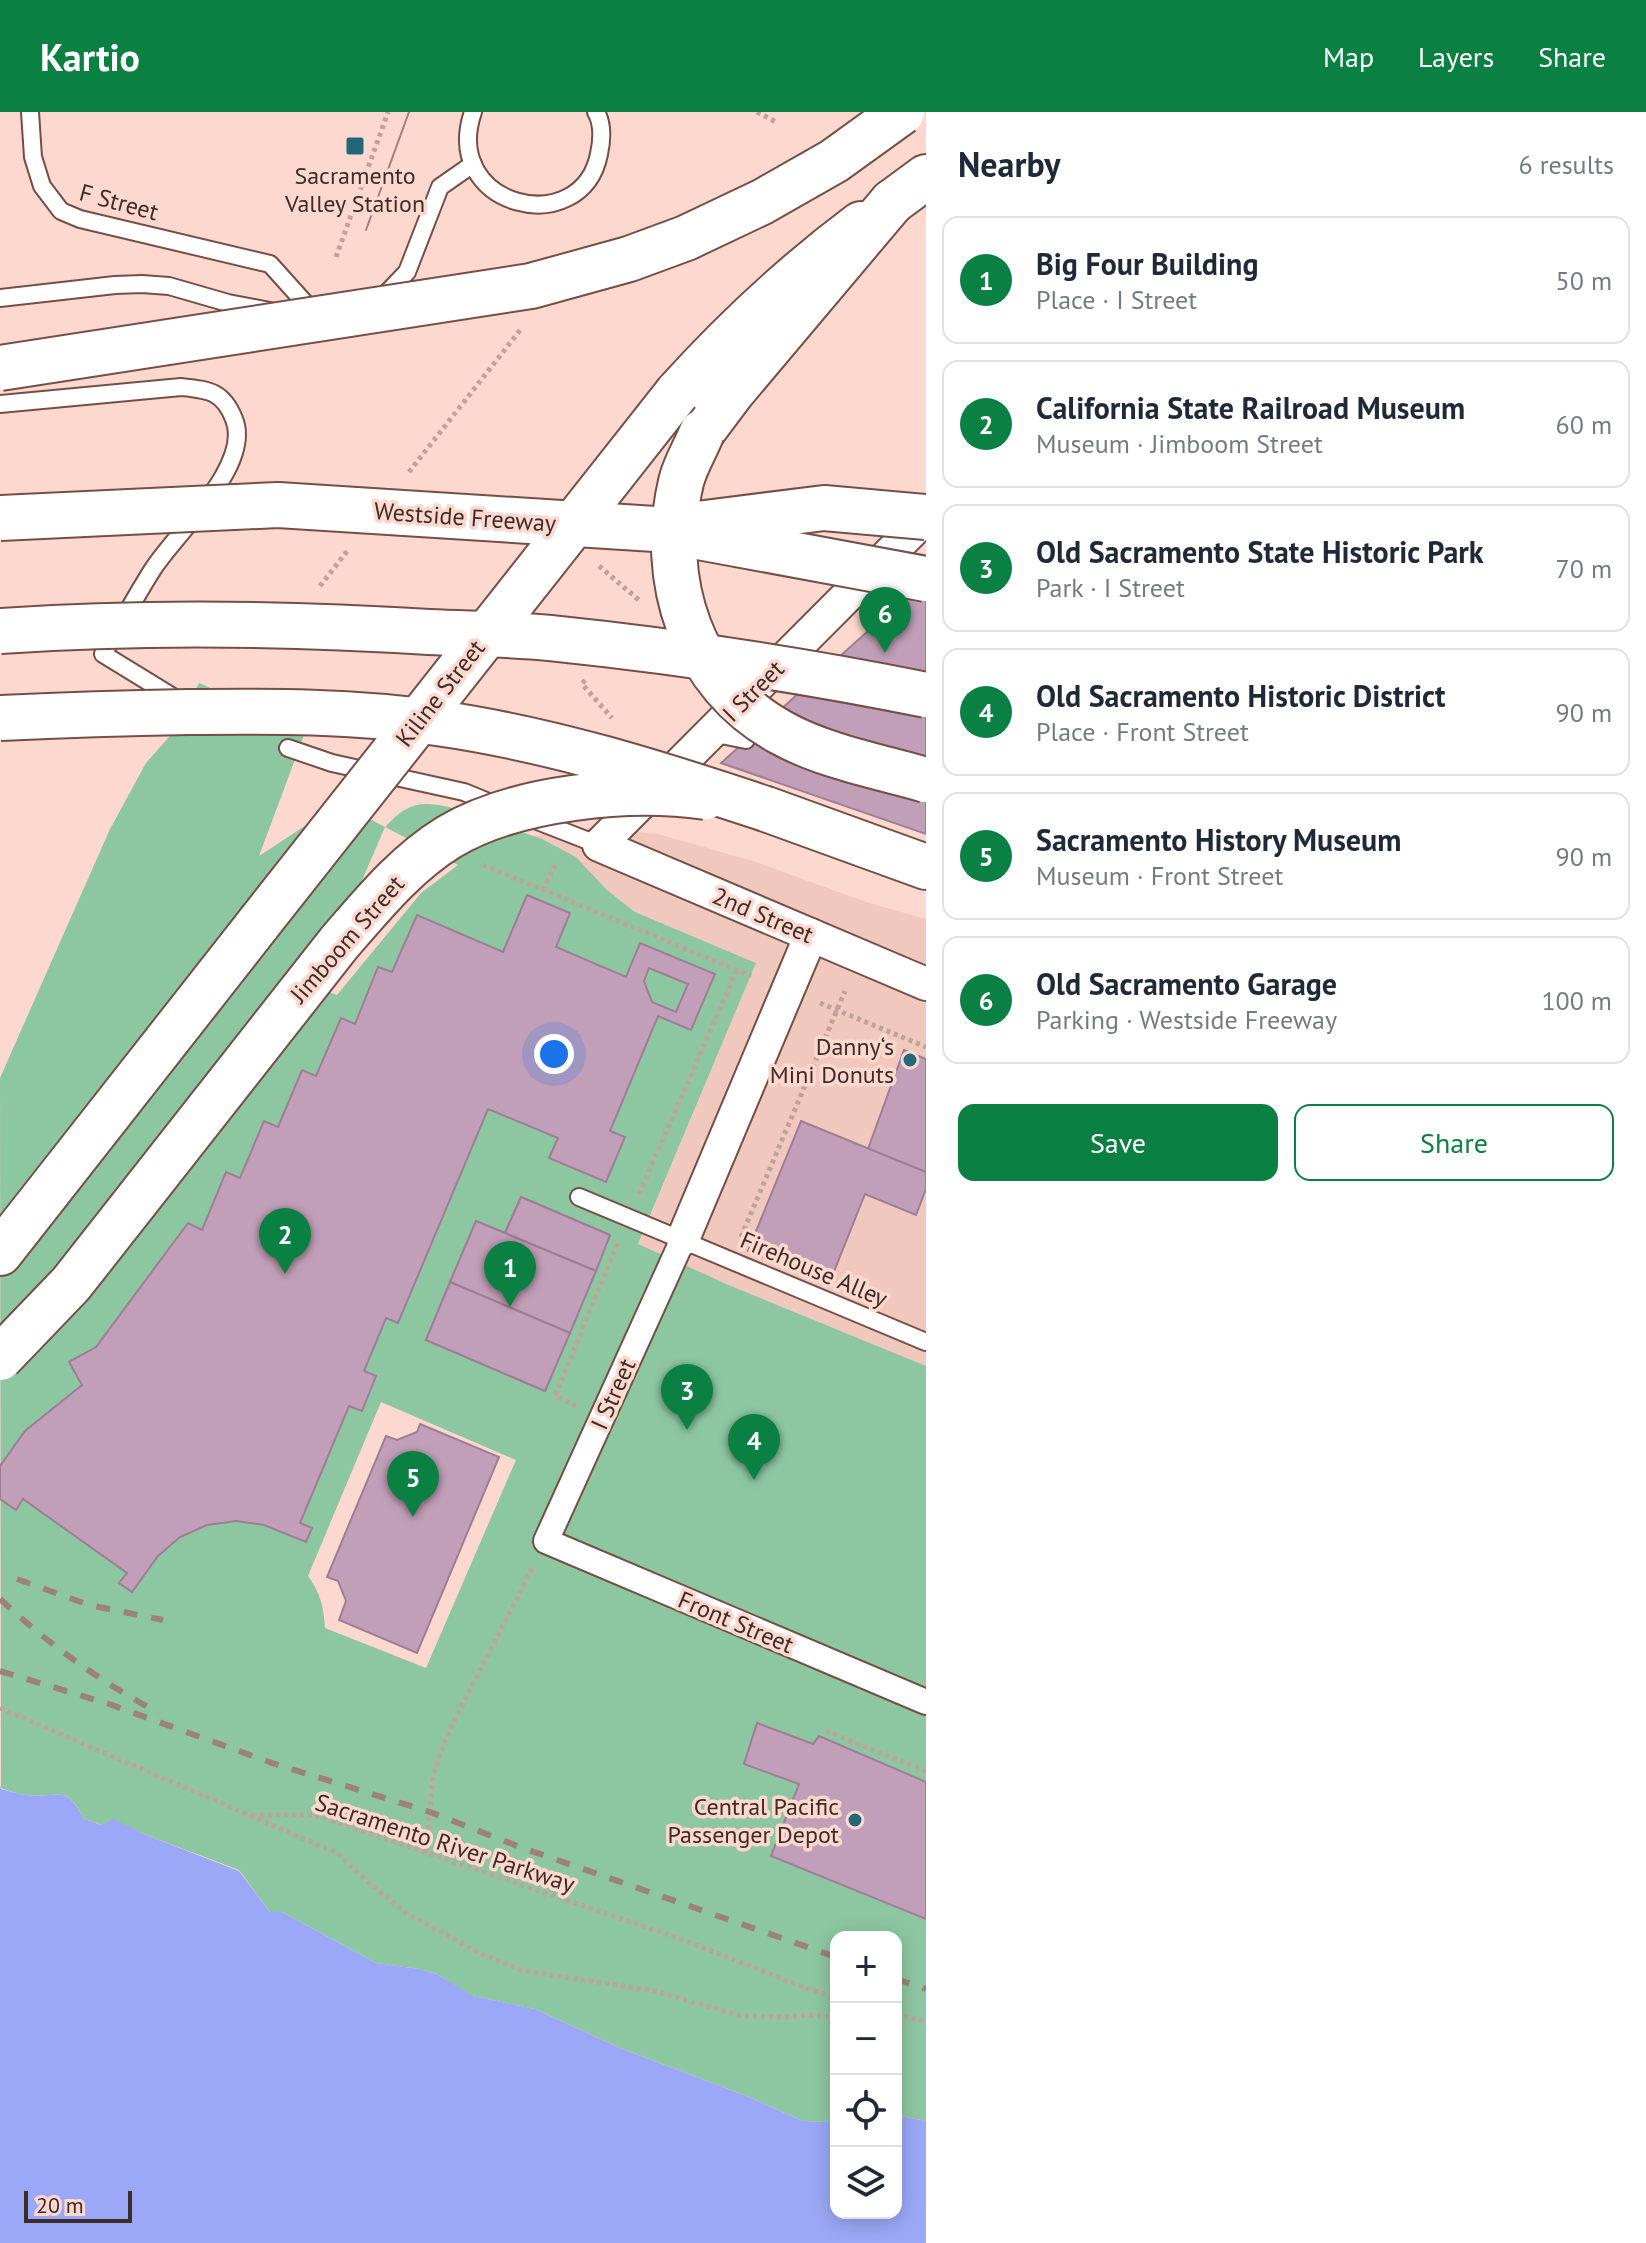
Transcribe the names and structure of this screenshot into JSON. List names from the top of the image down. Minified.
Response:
{"streets":{"main road":["Westside Freeway","Kiline Street","Jimboom Street"],"street":["I Street","2nd Street","Front Street"],"lane":["F Street","Firehouse Alley"],"path":["Sacramento River Parkway"]},"crossings":[["I Street","2nd Street"],["I Street","Firehouse Alley"],["I Street","Front Street"]],"places":{"transit":["Sacramento Valley Station"],"other":["Danny‘s Mini Donuts","Central Pacific Passenger Depot"]},"scale_bar":"20 m","page":{"header":"Kartio","nav":["Map","Layers","Share"],"heading":["Nearby","6 results"],"list":[{"mark":"1","name":"Big Four Building","note":"Place · I Street","value":"50 m"},{"mark":"2","name":"California State Railroad Museum","note":"Museum · Jimboom Street","value":"60 m"},{"mark":"3","name":"Old Sacramento State Historic Park","note":"Park · I Street","value":"70 m"},{"mark":"4","name":"Old Sacramento Historic District","note":"Place · Front Street","value":"90 m"},{"mark":"5","name":"Sacramento History Museum","note":"Museum · Front Street","value":"90 m"},{"mark":"6","name":"Old Sacramento Garage","note":"Parking · Westside Freeway","value":"100 m"}],"pins":["6","2","1","3","4","5"],"buttons":["Save","Share"],"map_buttons":["+","−"],"scale":"20 m"}}
